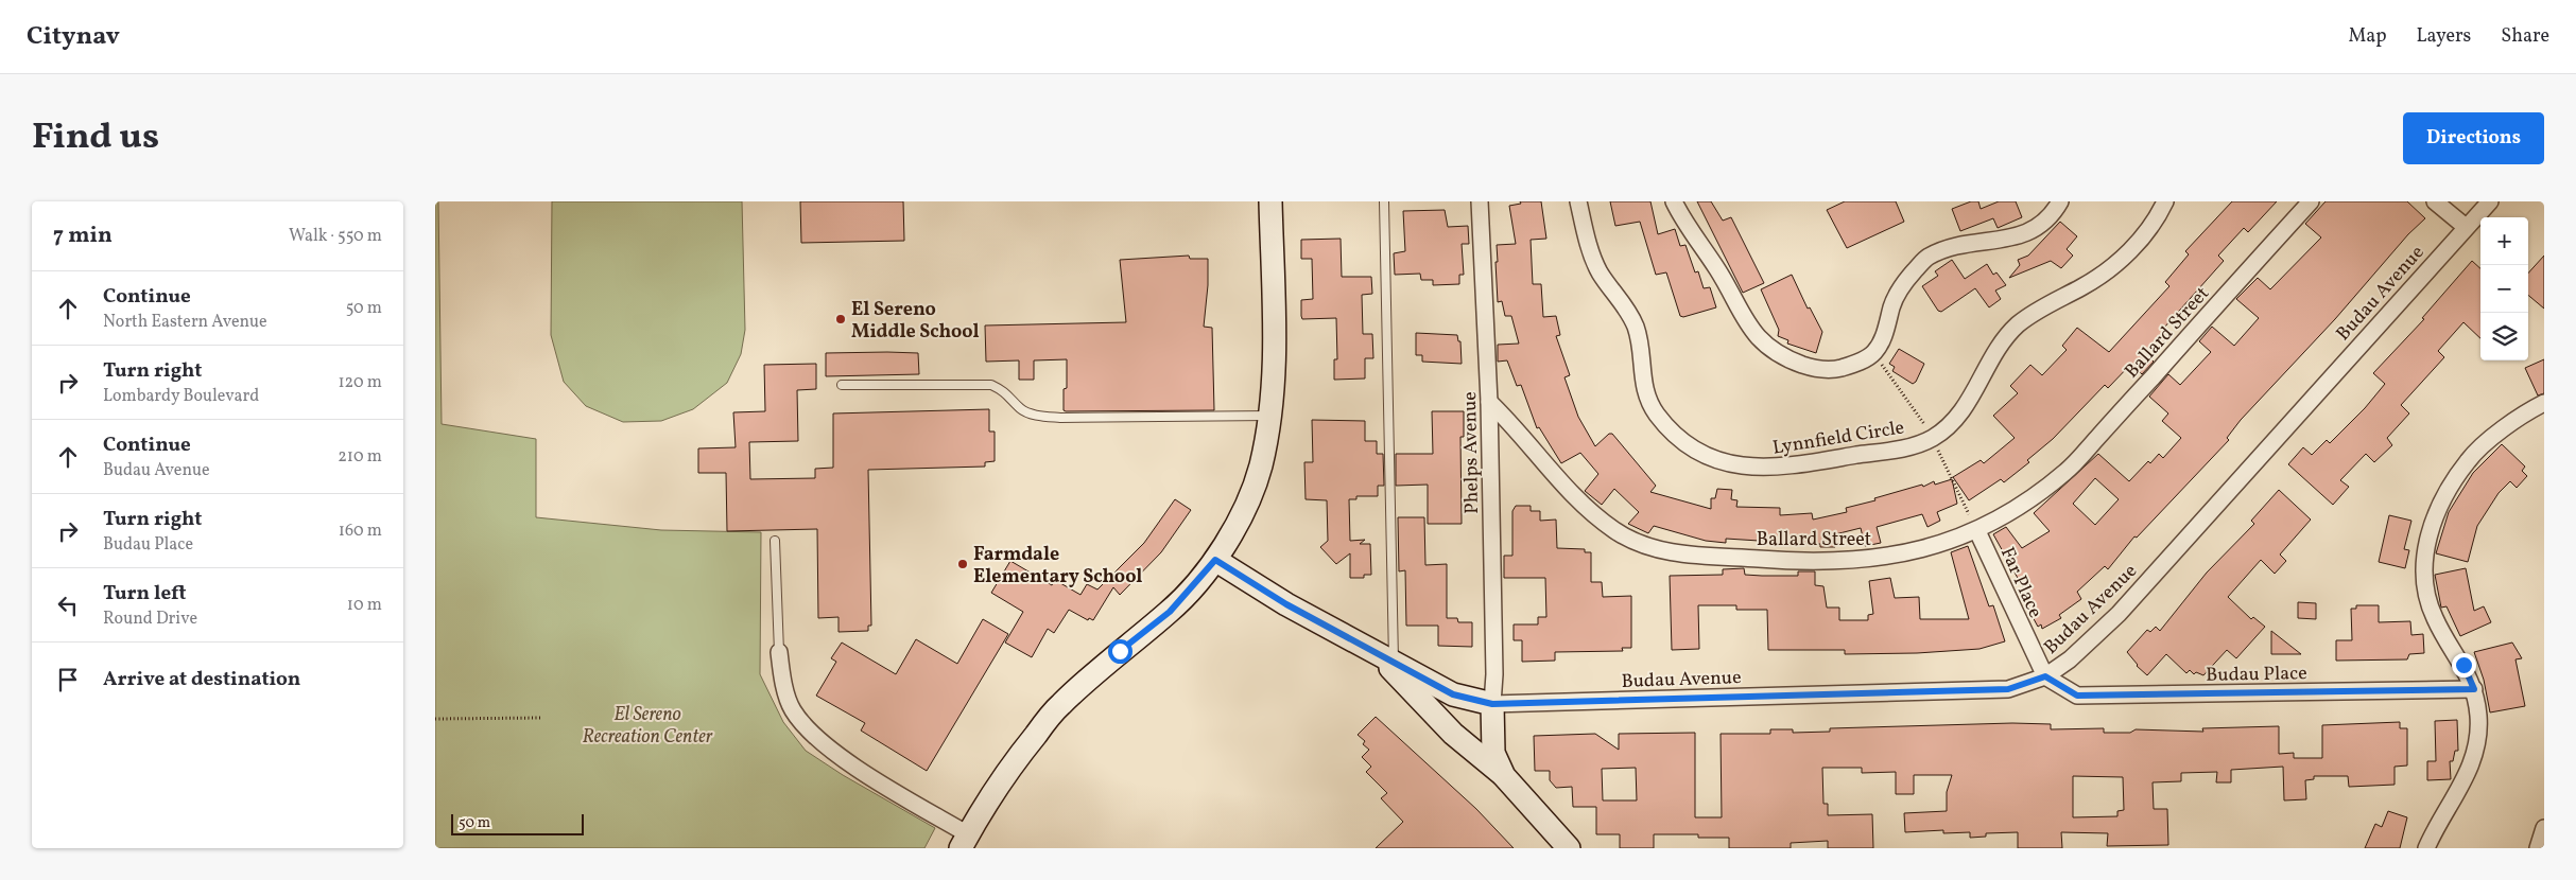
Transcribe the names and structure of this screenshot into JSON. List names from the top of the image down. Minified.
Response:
{"streets":{"street":["Budau Avenue","Ballard Street","Lynnfield Circle","Phelps Avenue","Far Place","Budau Place"]},"crossings":[["Budau Avenue","Phelps Avenue"],["Budau Avenue","Far Place"],["Budau Avenue","Budau Place"],["Ballard Street","Phelps Avenue"],["Ballard Street","Far Place"],["Far Place","Budau Place"]],"parks":["El Sereno Recreation Center"],"places":["El Sereno Middle School","Farmdale Elementary School"],"scale_bar":"50 m","page":{"header":"Citynav","nav":["Map","Layers","Share"],"title":"Find us","buttons":"Directions","heading":["7 min","Walk · 550 m"],"map_buttons":["+","−"],"list":[["Continue","North Eastern Avenue","50 m"],["Turn right","Lombardy Boulevard","120 m"],["Continue","Budau Avenue","210 m"],["Turn right","Budau Place","160 m"],["Turn left","Round Drive","10 m"],"Arrive at destination"],"scale":"50 m"}}
